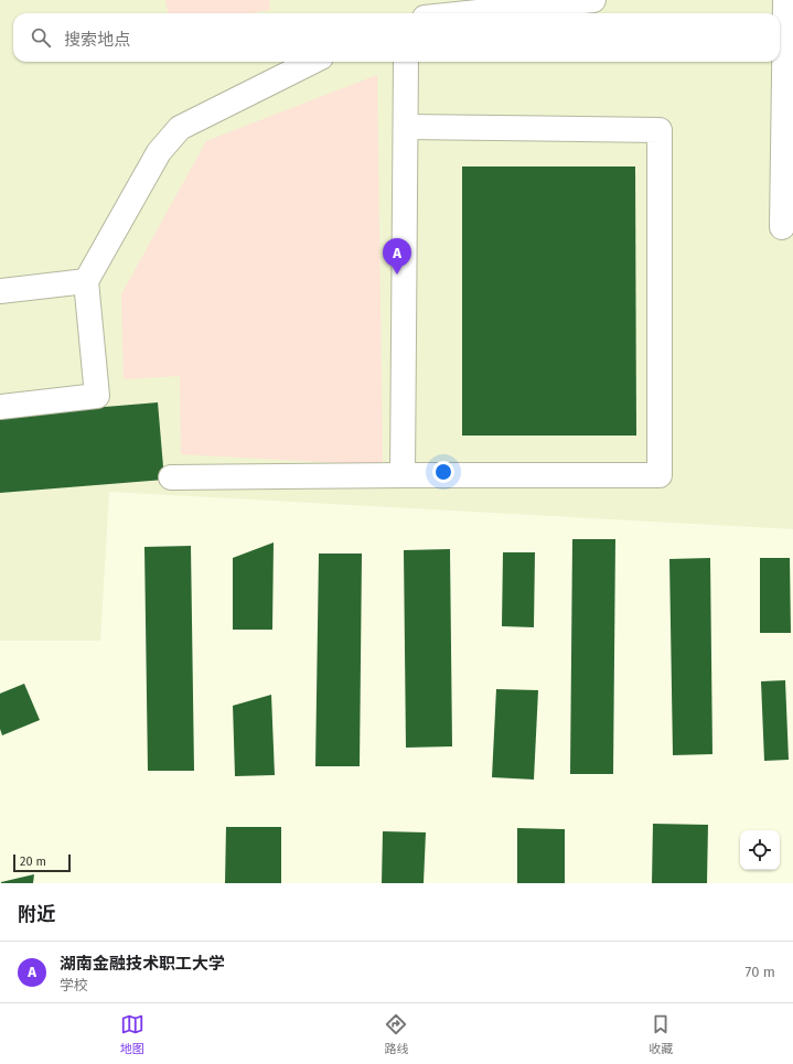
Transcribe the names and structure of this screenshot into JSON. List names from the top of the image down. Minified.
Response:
{"scale_bar":"20 m","page":{"search":"搜索地点","pins":"A","scale":"20 m","heading":"附近","list":[{"mark":"A","name":"湖南金融技术职工大学","note":"学校","value":"70 m"}],"nav":["地图","路线","收藏"]}}
